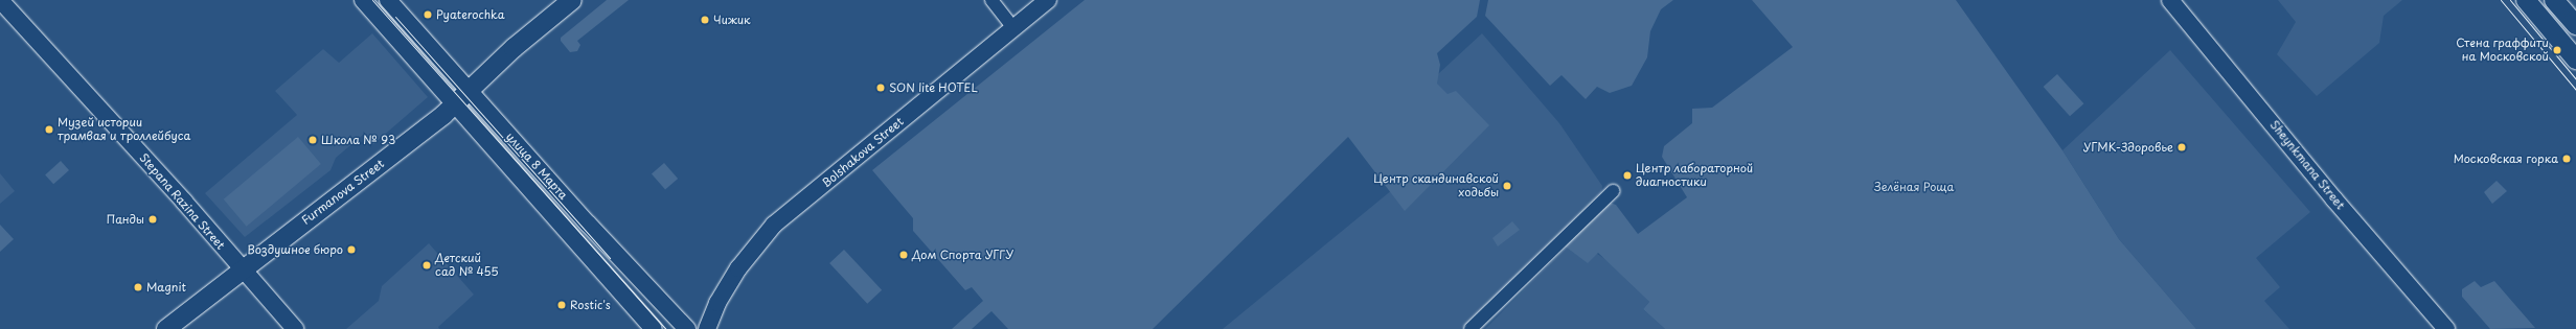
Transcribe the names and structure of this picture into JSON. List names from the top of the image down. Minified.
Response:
{"streets":{"main road":["Furmanova Street"],"street":["Bolshakova Street","Sheynkmana Street","улица 8 Марта","Stepana Razina Street"]},"crossings":[["улица 8 Марта","Furmanova Street"],["Furmanova Street","Stepana Razina Street"]],"parks":["Зелёная Роща"],"places":["Pyaterochka","Чижик","Стена граффити на Московской","SON lite HOTEL","Музей истории трамвая и троллейбуса","Школа № 93","УГМК-Здоровье","Московская горка","Центр лабораторной диагностики","Центр скандинавской ходьбы","Панды","Воздушное бюро","Дом Спорта УГГУ","Детский сад № 455","Magnit","Rostic's"]}
